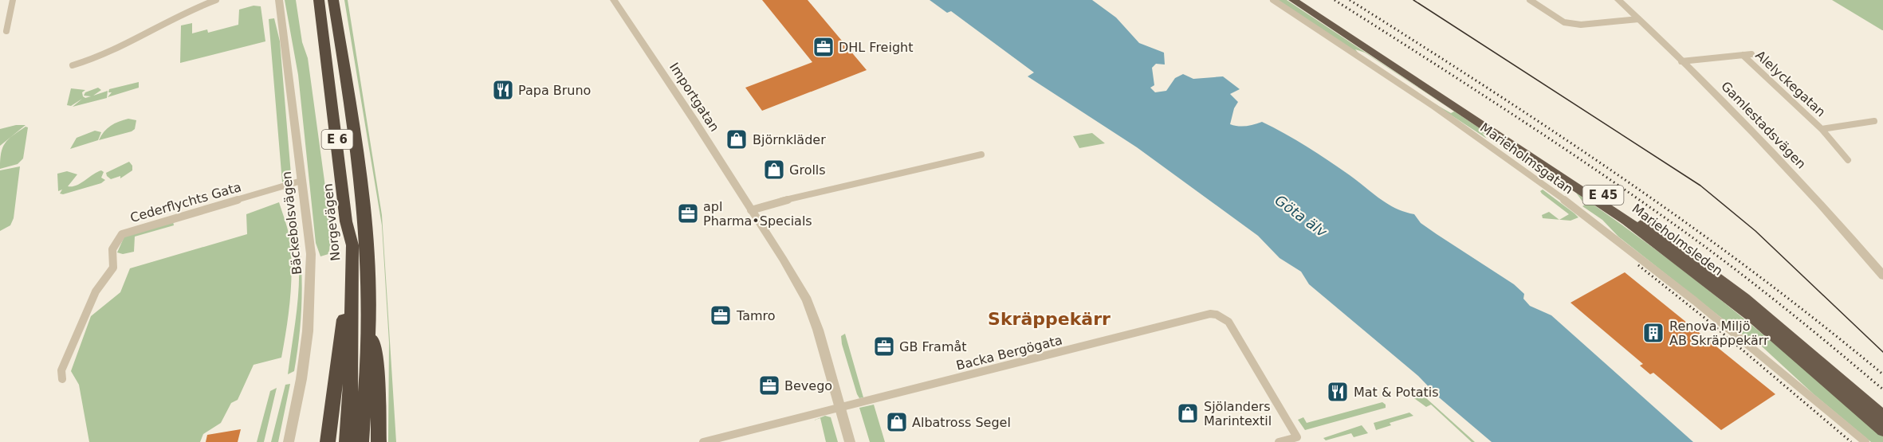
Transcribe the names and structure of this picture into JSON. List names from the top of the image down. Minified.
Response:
{"streets":{"highway":["E 6","E 45","Norgevägen","Marieholmsleden"],"street":["Alelyckegatan","Importgatan","Gamlestadsvägen","Marieholmsgatan","Cederflychts Gata","Bäckebolsvägen","Backa Bergögata"]},"crossings":[["Alelyckegatan","Gamlestadsvägen"],["Importgatan","Backa Bergögata"],["Cederflychts Gata","Bäckebolsvägen"]],"districts":["Skräppekärr"],"water":["Göta älv"],"places":{"office":["DHL Freight","apl Pharma•Specials","Tamro","GB Framåt","Bevego"],"restaurant":["Papa Bruno","Mat & Potatis"],"shop":["Björnkläder","Grolls","Sjölanders Marintextil","Albatross Segel"],"building":["Renova Miljö AB Skräppekärr"]}}
